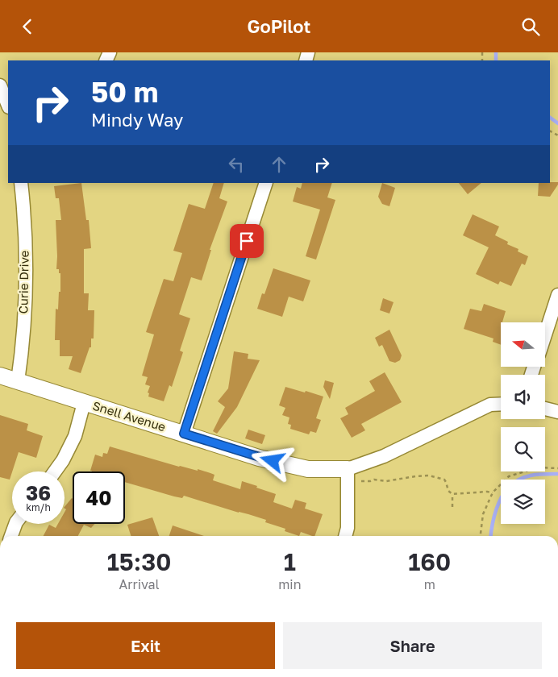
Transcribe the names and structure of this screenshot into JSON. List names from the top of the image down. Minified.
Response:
{"streets":{"street":["Curie Drive","Snell Avenue"]},"crossings":[["Curie Drive","Snell Avenue"]],"north":"left","page":{"header":"GoPilot","turn":["50 m","Mindy Way"],"speed":"36 km/h","limit":"40","eta":["15:30","Arrival","1","min","160","m"],"buttons":["Exit","Share"]}}
